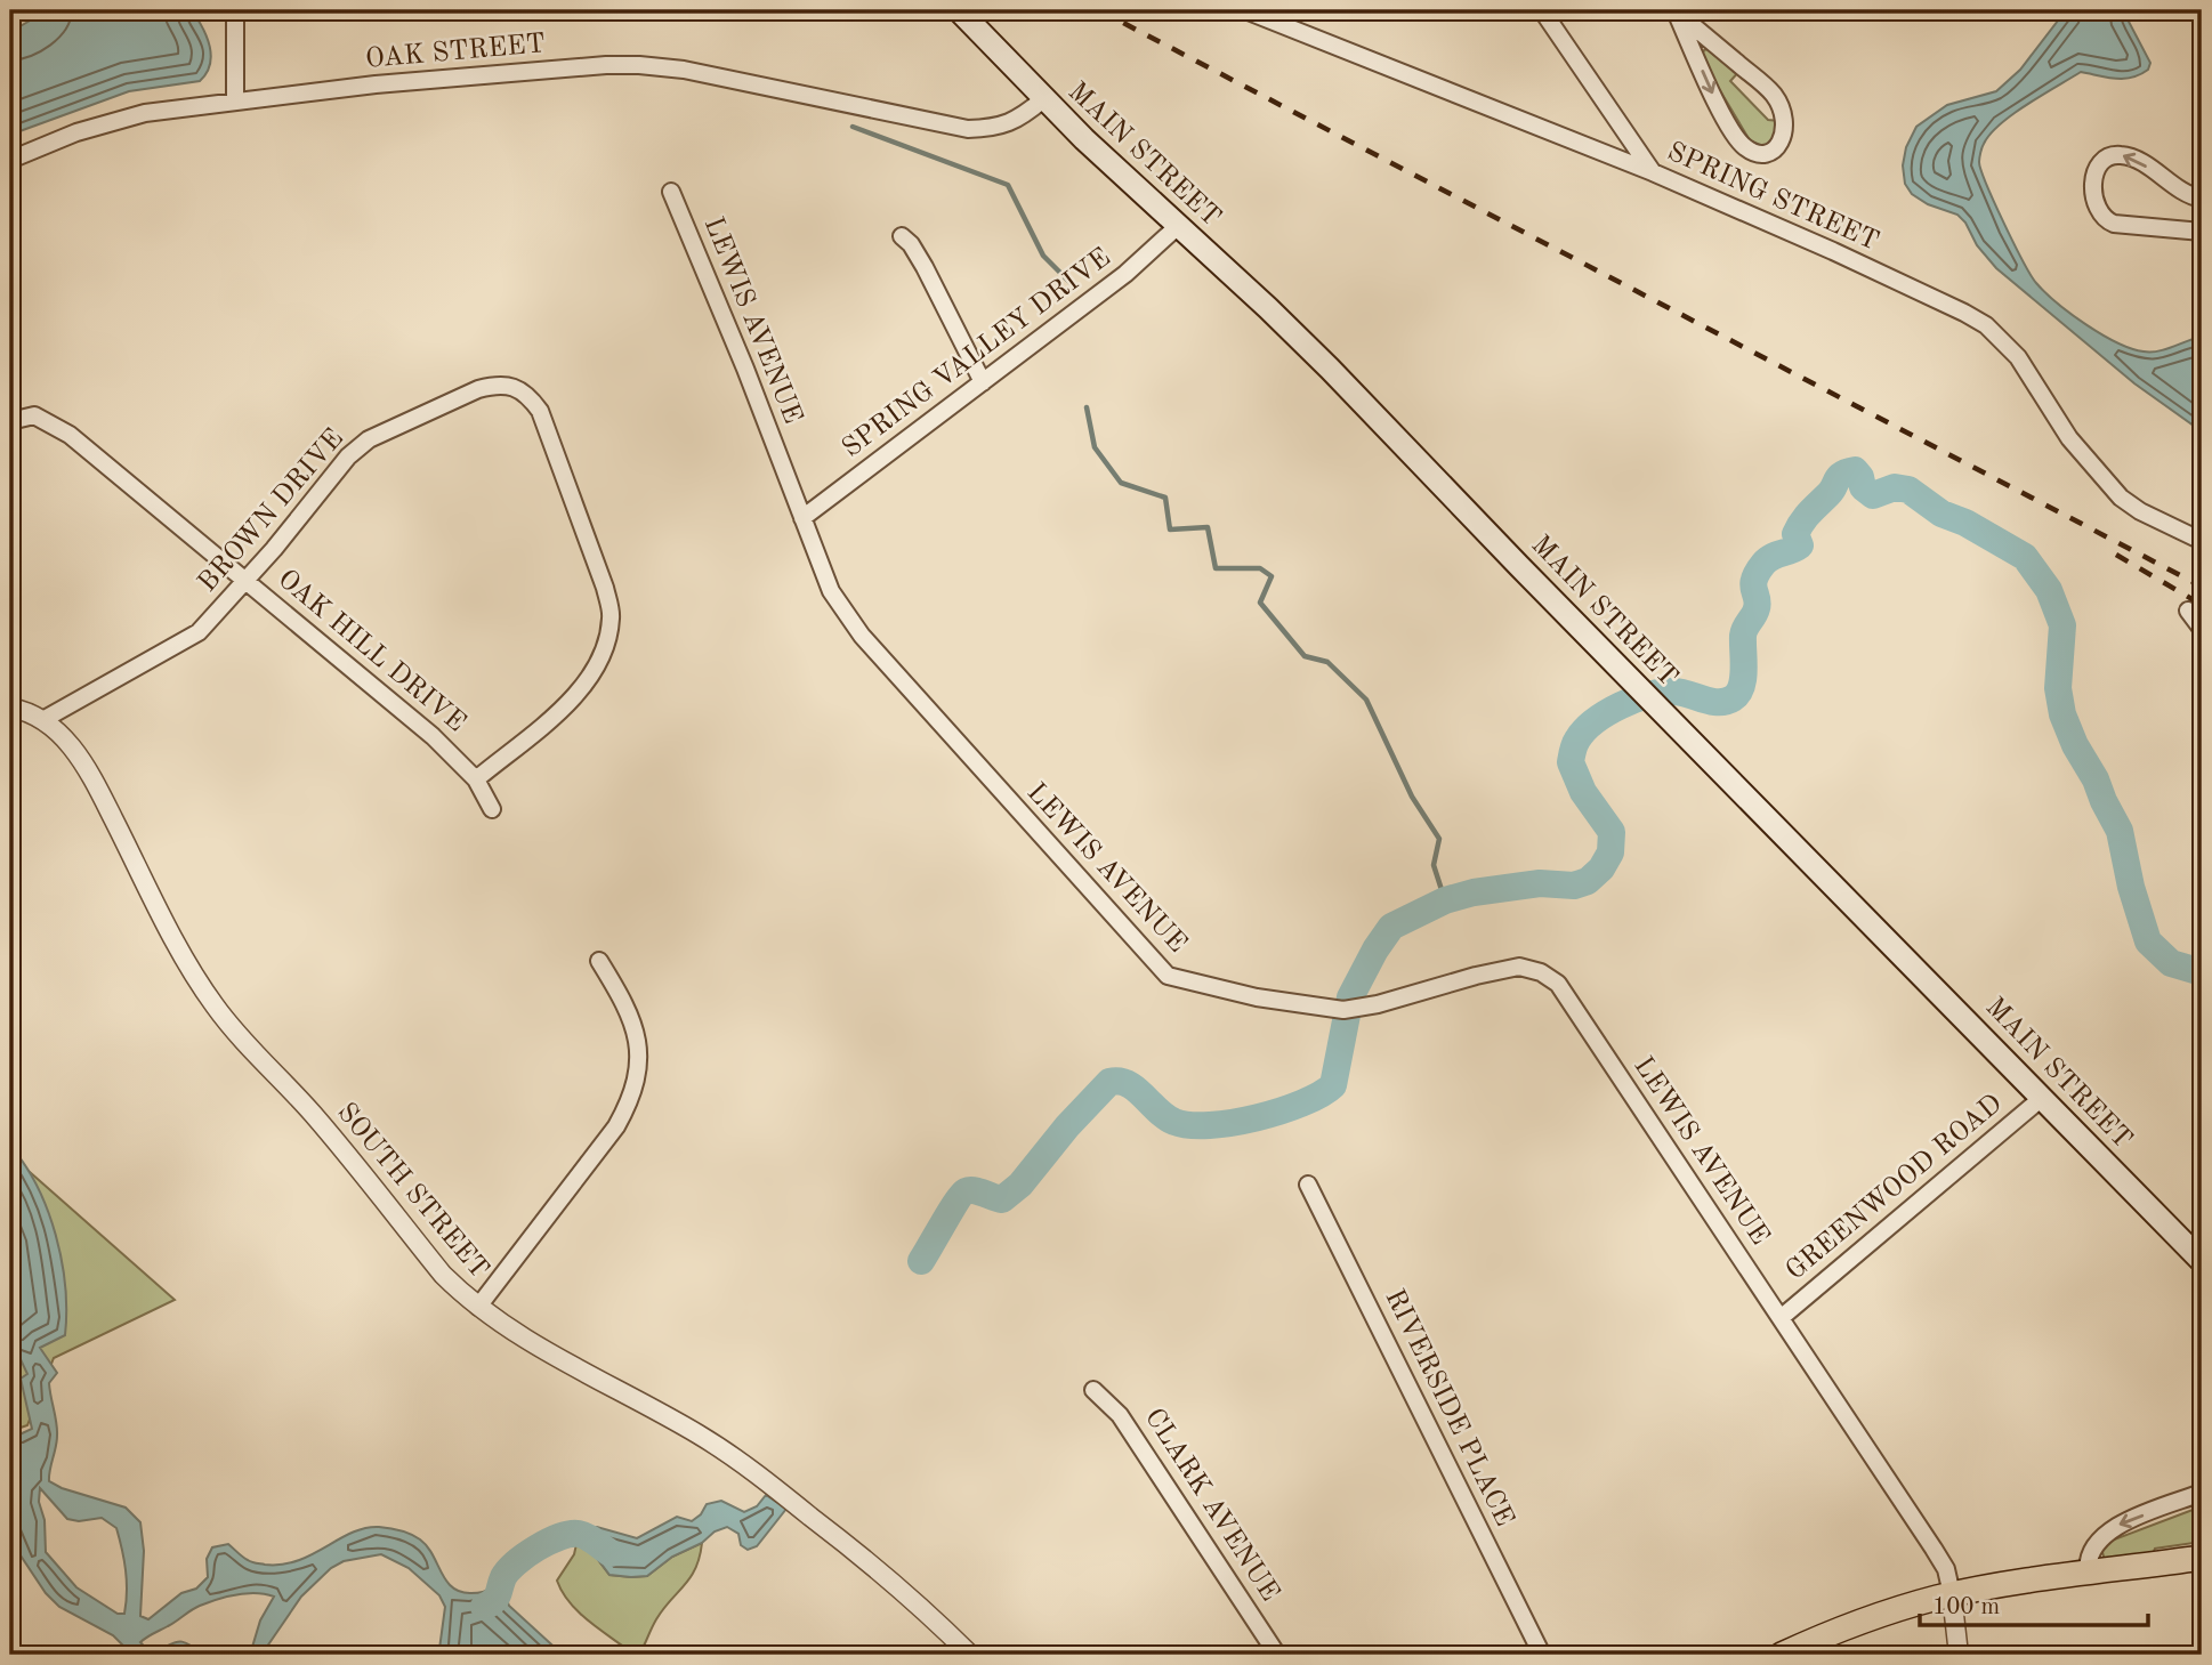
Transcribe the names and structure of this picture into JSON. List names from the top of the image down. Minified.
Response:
{"streets":{"main road":["MAIN STREET"],"street":["OAK STREET","SPRING STREET","LEWIS AVENUE","SPRING VALLEY DRIVE","BROWN DRIVE","OAK HILL DRIVE","GREENWOOD ROAD","SOUTH STREET","RIVERSIDE PLACE","CLARK AVENUE"]},"crossings":[["OAK STREET","MAIN STREET"],["MAIN STREET","SPRING VALLEY DRIVE"],["MAIN STREET","GREENWOOD ROAD"],["LEWIS AVENUE","SPRING VALLEY DRIVE"],["LEWIS AVENUE","GREENWOOD ROAD"],["BROWN DRIVE","OAK HILL DRIVE"],["BROWN DRIVE","SOUTH STREET"]],"scale_bar":"100 m"}
